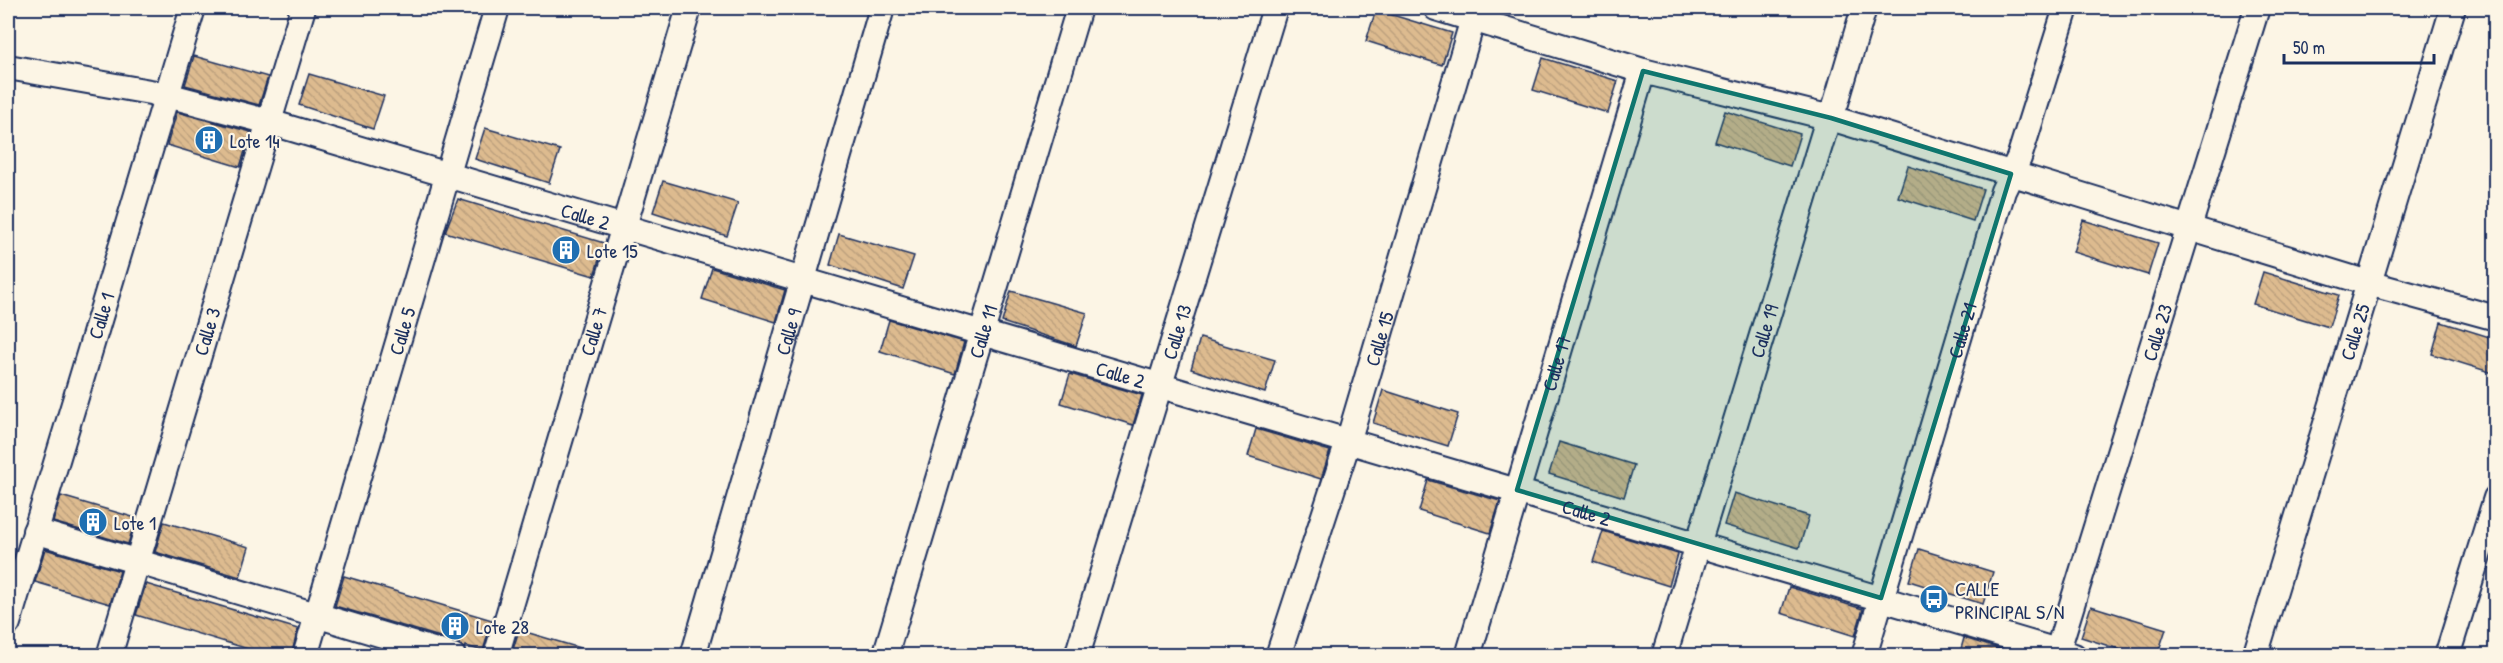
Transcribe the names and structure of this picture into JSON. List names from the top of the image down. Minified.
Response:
{"streets":{"street":["Calle 2","Calle 1","Calle 21","Calle 3","Calle 5","Calle 9","Calle 11","Calle 13","Calle 19","Calle 25","Calle 7","Calle 23","Calle 15","Calle 17"]},"crossings":[["Calle 2","Calle 1"],["Calle 2","Calle 21"],["Calle 2","Calle 3"],["Calle 2","Calle 5"],["Calle 2","Calle 9"],["Calle 2","Calle 11"],["Calle 2","Calle 13"],["Calle 2","Calle 19"],["Calle 2","Calle 7"],["Calle 2","Calle 23"],["Calle 2","Calle 15"],["Calle 2","Calle 17"]],"places":{"building":["Lote 14","Lote 15","Lote 1","Lote 28"],"bus stop":["CALLE PRINCIPAL S/N"]},"scale_bar":"50 m"}
